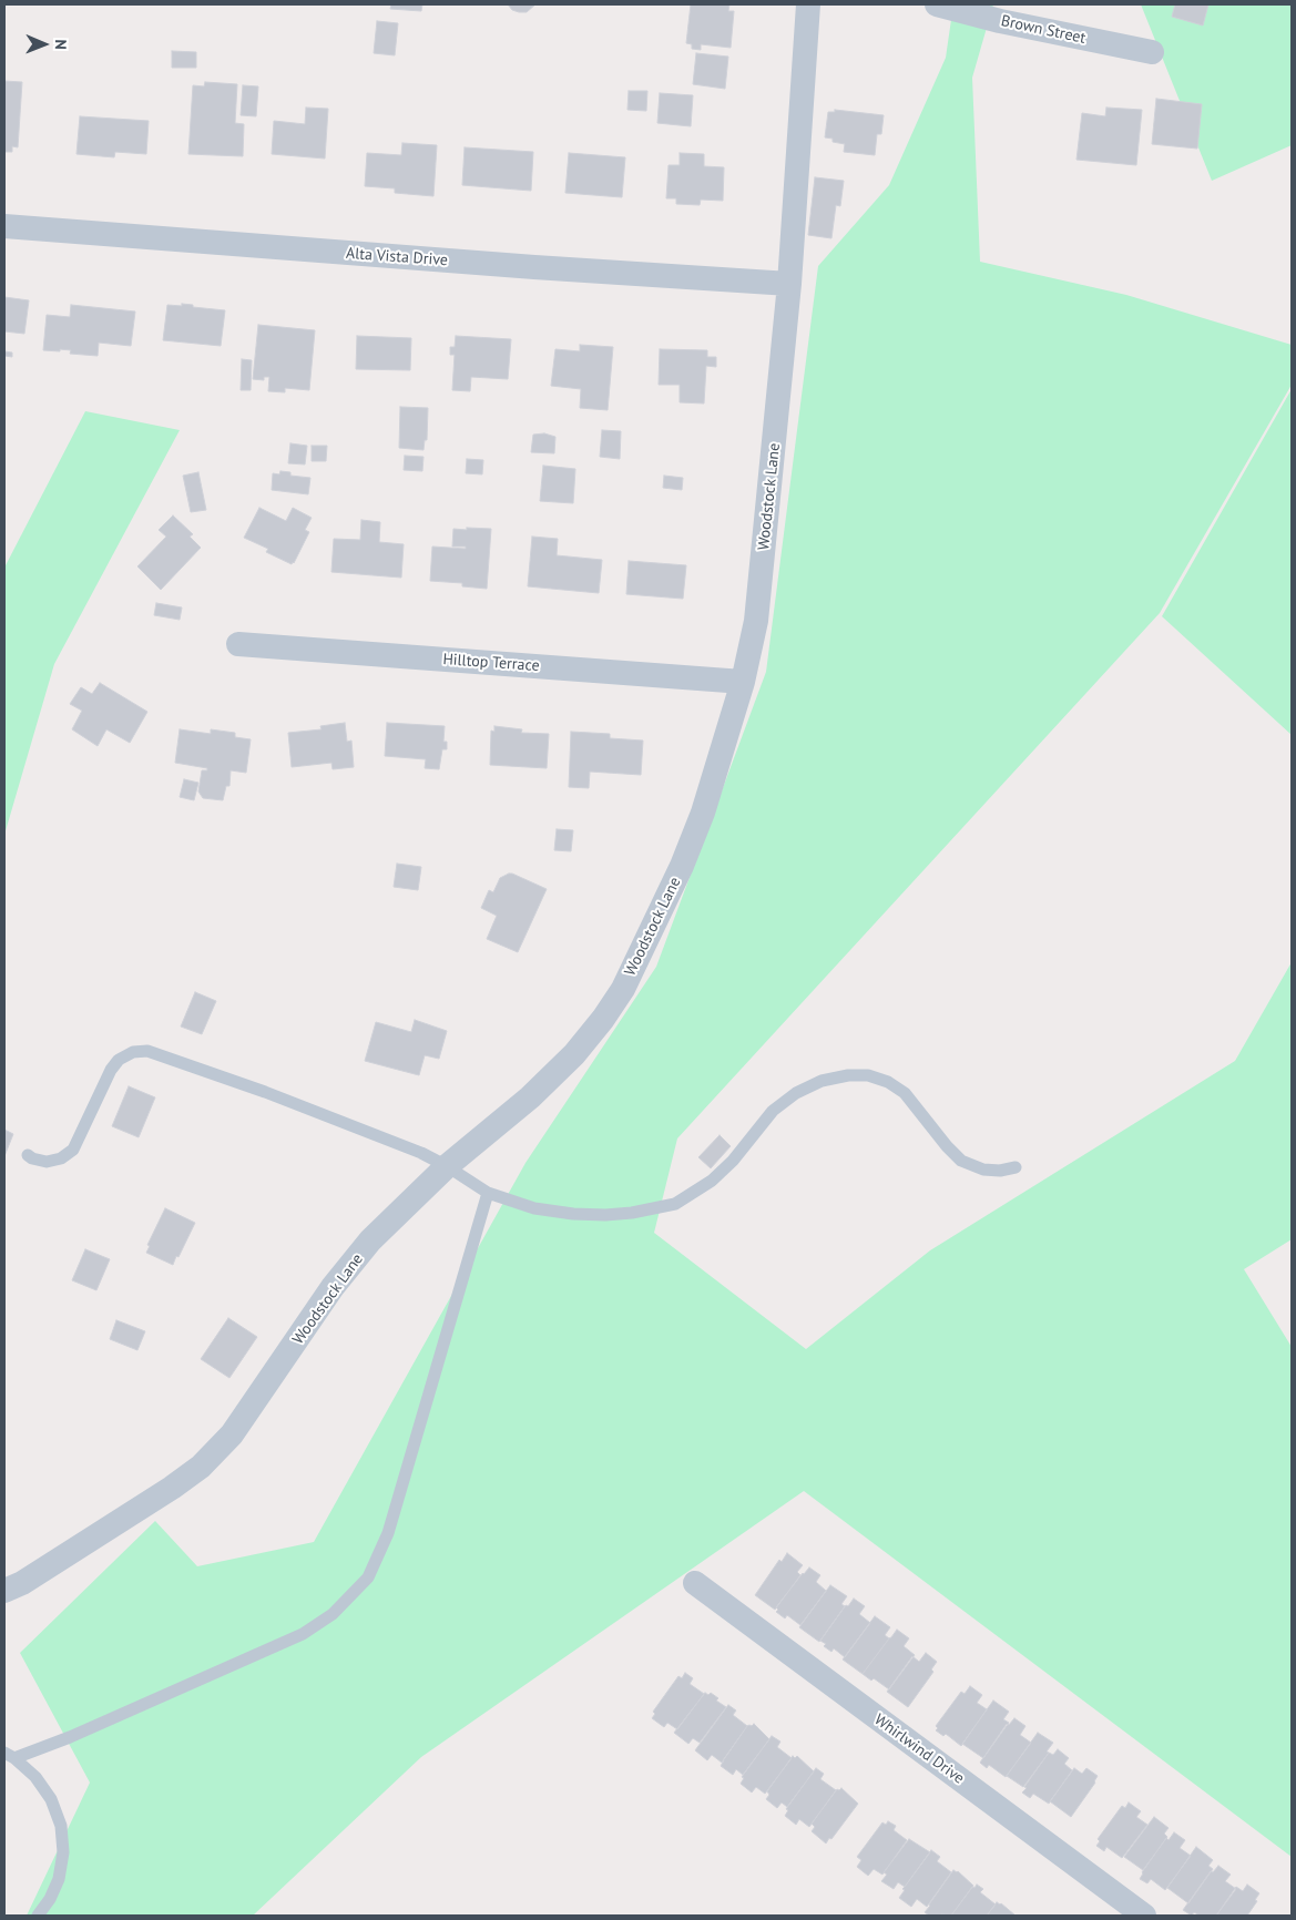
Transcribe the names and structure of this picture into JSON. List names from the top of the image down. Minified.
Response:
{"streets":{"street":["Brown Street","Alta Vista Drive","Woodstock Lane","Hilltop Terrace","Whirlwind Drive"]},"crossings":[["Alta Vista Drive","Woodstock Lane"],["Woodstock Lane","Hilltop Terrace"]],"north":"right"}
